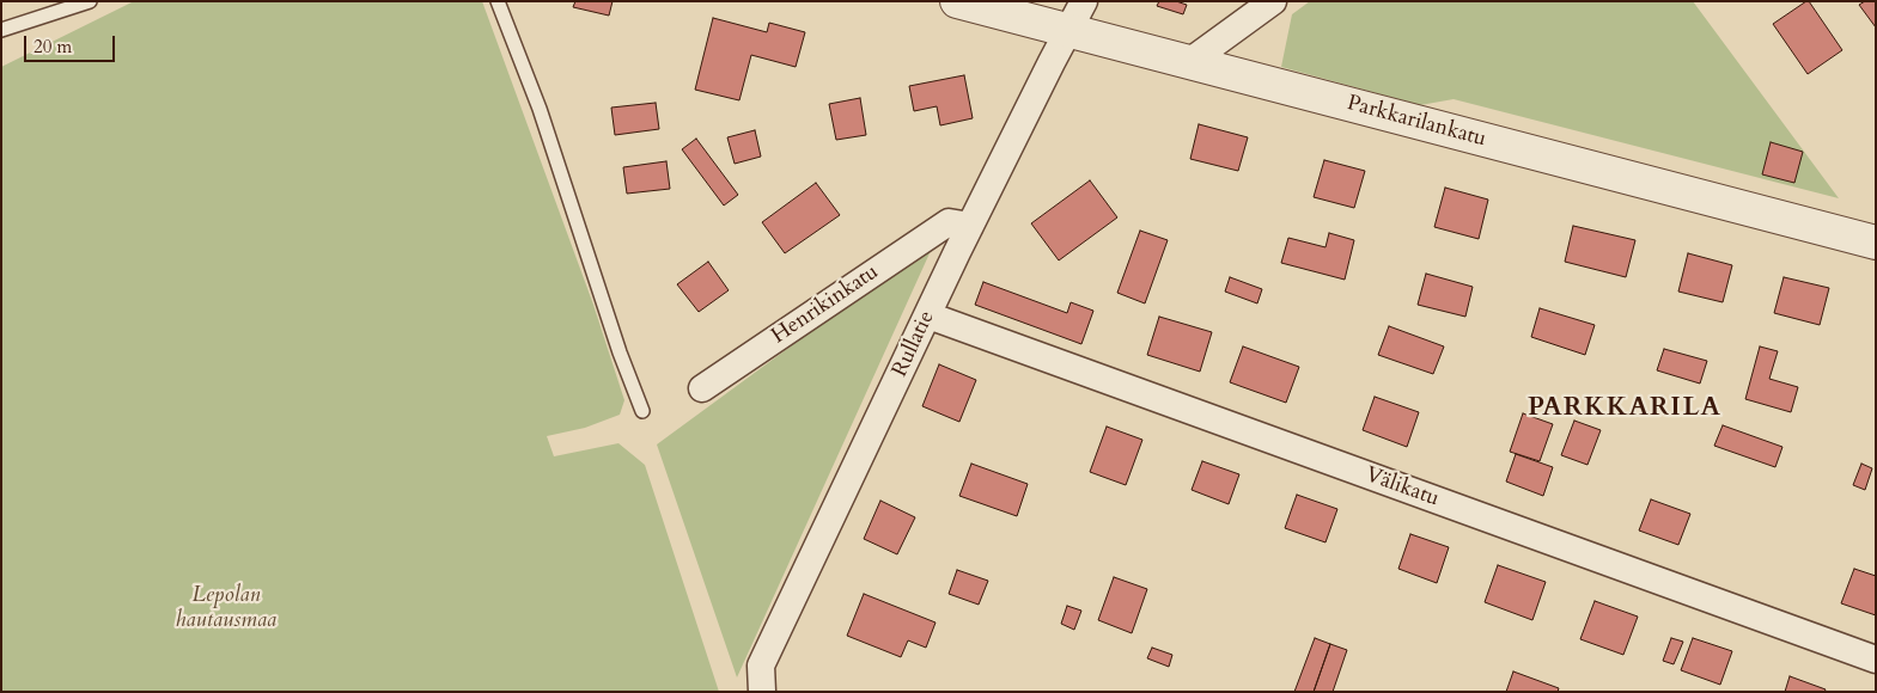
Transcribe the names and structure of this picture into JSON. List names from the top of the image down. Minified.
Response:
{"streets":{"street":["Parkkarilankatu","Henrikinkatu","Rullatie","Välikatu"]},"crossings":[["Parkkarilankatu","Rullatie"],["Henrikinkatu","Rullatie"],["Rullatie","Välikatu"]],"districts":["PARKKARILA"],"parks":["Lepolan hautausmaa"],"scale_bar":"20 m"}
